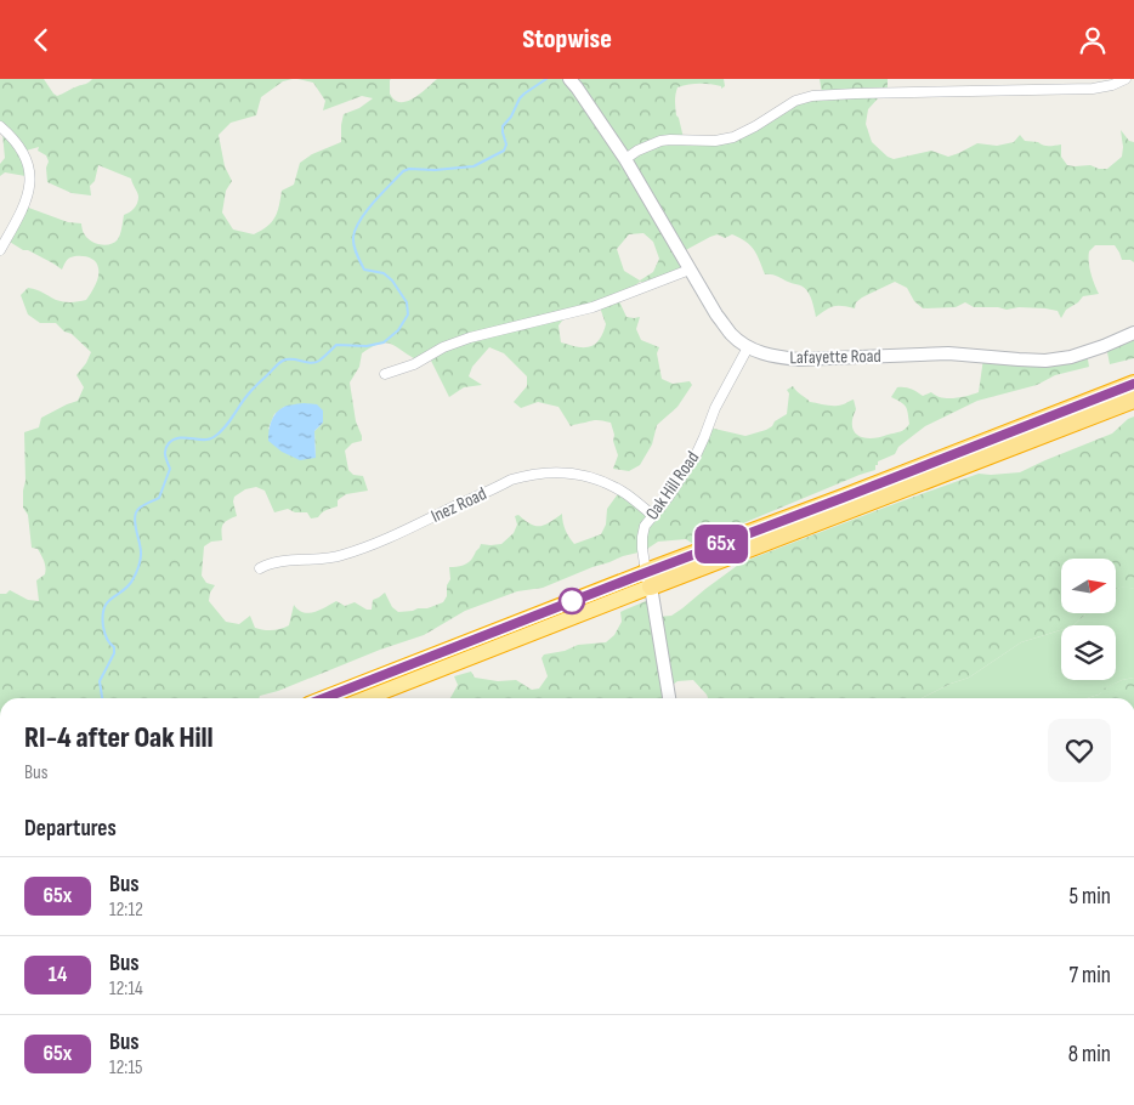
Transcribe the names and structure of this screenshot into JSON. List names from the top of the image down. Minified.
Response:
{"streets":{"street":["Lafayette Road","Oak Hill Road","Inez Road"]},"crossings":[["Lafayette Road","Oak Hill Road"],["Oak Hill Road","Inez Road"]],"lines":["bus line 65x"],"north":"right","page":{"header":"Stopwise","on_map":"65x","heading":[["RI-4 after Oak Hill","Bus"],"Departures"],"list":[{"mark":"65x","name":"Bus","note":"12:12","value":"5 min"},{"mark":"14","name":"Bus","note":"12:14","value":"7 min"},{"mark":"65x","name":"Bus","note":"12:15","value":"8 min"}]}}
